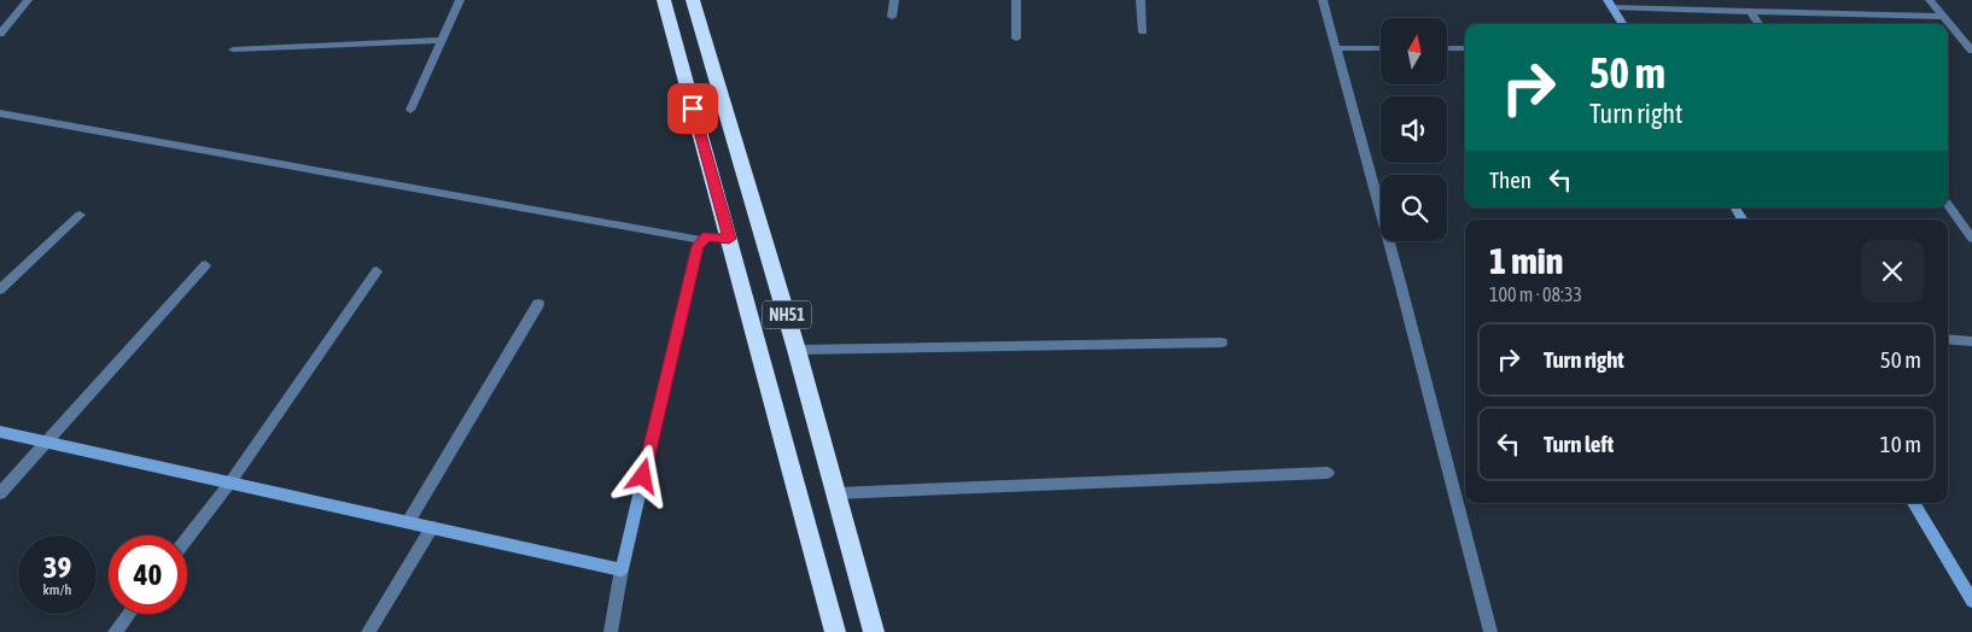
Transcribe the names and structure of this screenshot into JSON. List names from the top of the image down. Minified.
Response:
{"streets":{"highway":["NH51"]},"north":"top","page":{"turn":["50 m","Turn right"],"then":"Then","heading":["1 min","100 m · 08:33"],"list":[{"name":"Turn right","value":"50 m"},{"name":"Turn left","value":"10 m"}],"speed":"39 km/h","limit":"40"}}
